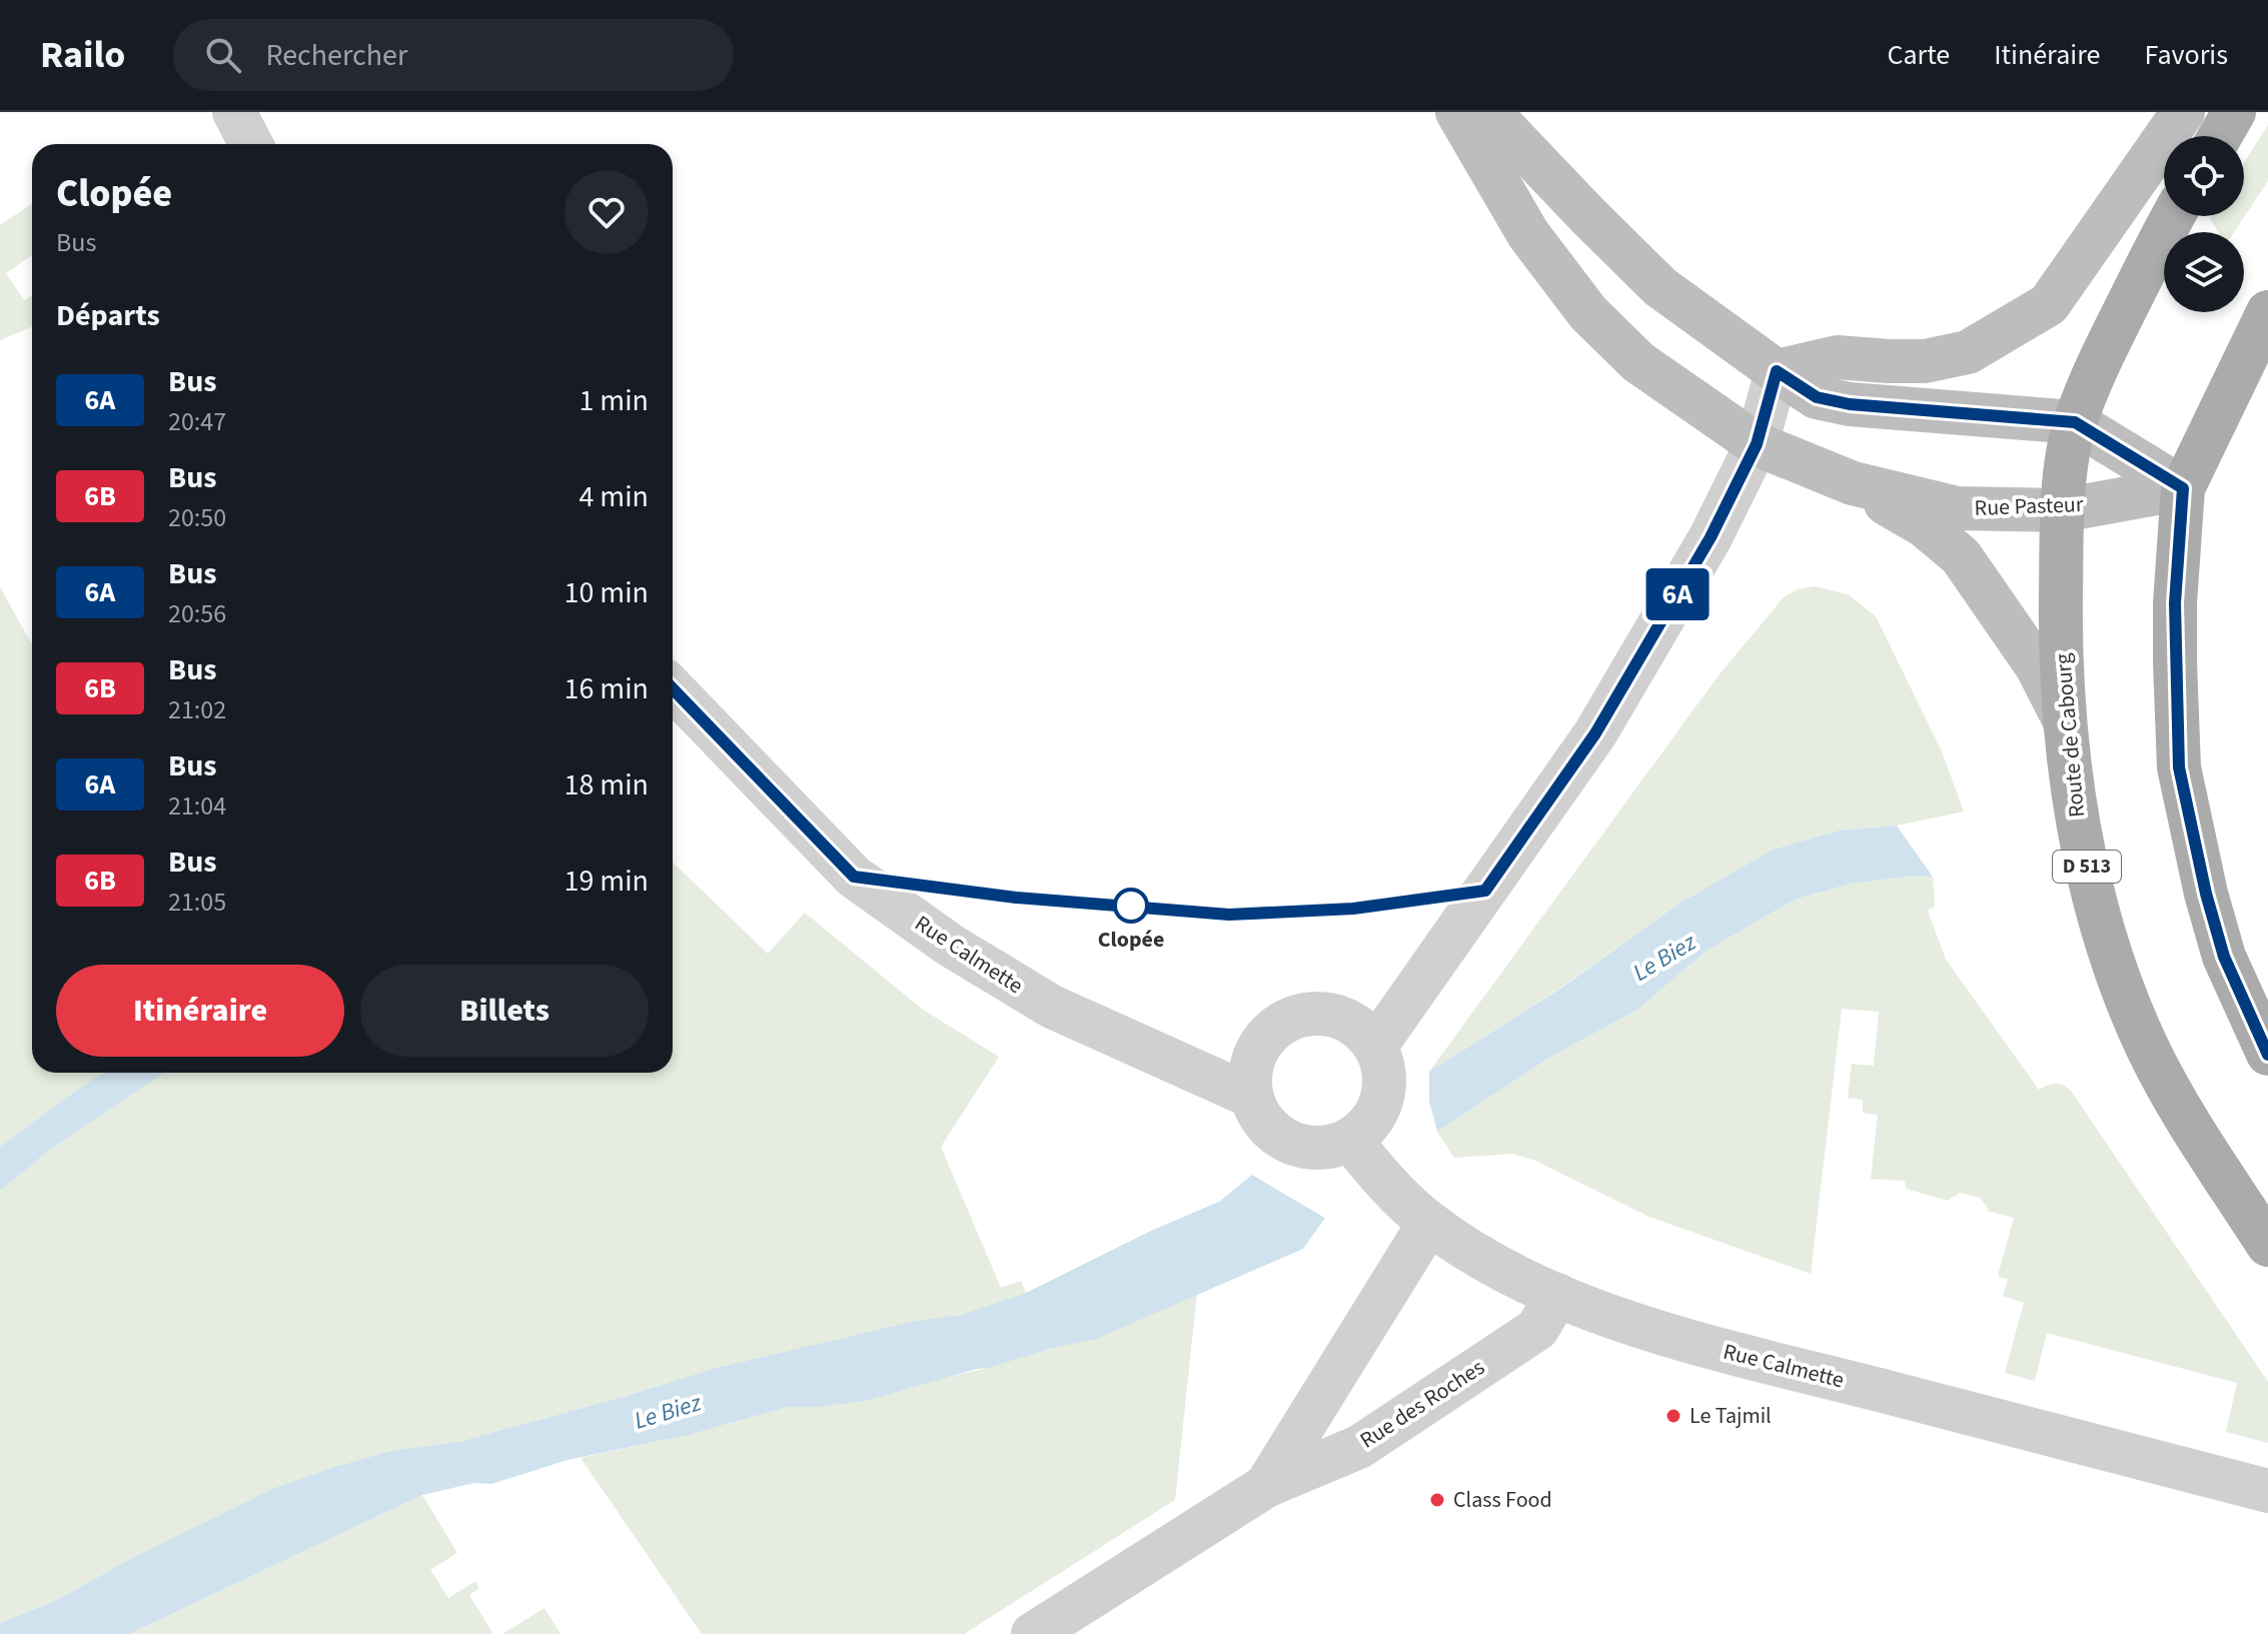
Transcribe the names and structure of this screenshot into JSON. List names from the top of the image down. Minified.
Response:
{"streets":{"main road":["Rue Pasteur","Route de Cabourg","D 513"],"street":["Rue Calmette","Rue des Roches"]},"crossings":[["Rue Pasteur","Route de Cabourg"],["Route de Cabourg","D 513"],["Rue Calmette","Rue des Roches"]],"water":["Le Biez"],"places":["Clopée","Le Tajmil","Class Food"],"lines":["bus line 6A"],"page":{"header":"Railo","search":"Rechercher","nav":["Carte","Itinéraire","Favoris"],"on_map":"6A","heading":[["Clopée","Bus"],"Départs"],"list":[{"mark":"6A","name":"Bus","note":"20:47","value":"1 min"},{"mark":"6B","name":"Bus","note":"20:50","value":"4 min"},{"mark":"6A","name":"Bus","note":"20:56","value":"10 min"},{"mark":"6B","name":"Bus","note":"21:02","value":"16 min"},{"mark":"6A","name":"Bus","note":"21:04","value":"18 min"},{"mark":"6B","name":"Bus","note":"21:05","value":"19 min"}],"buttons":["Itinéraire","Billets"]}}
